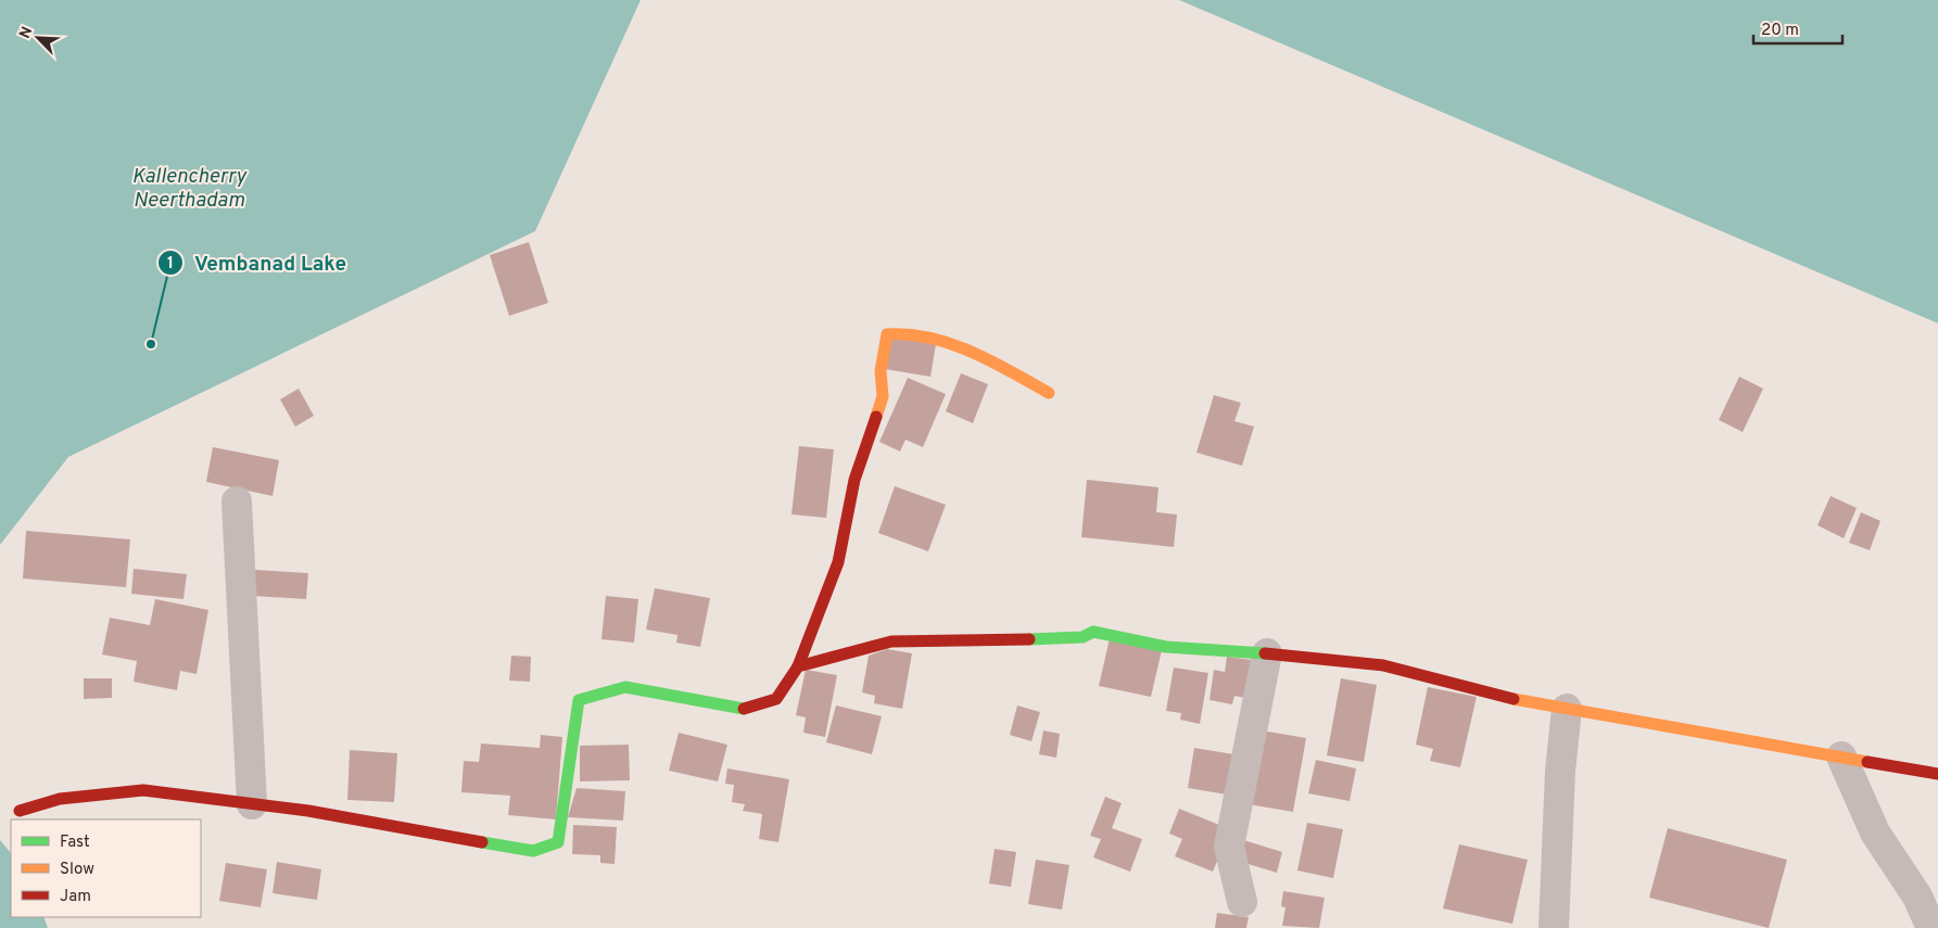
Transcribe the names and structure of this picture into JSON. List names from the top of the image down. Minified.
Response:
{"water":["Kallencherry Neerthadam"],"places":["Vembanad Lake"],"legend":["Fast","Slow","Jam"],"scale_bar":"20 m","north":"top left"}
